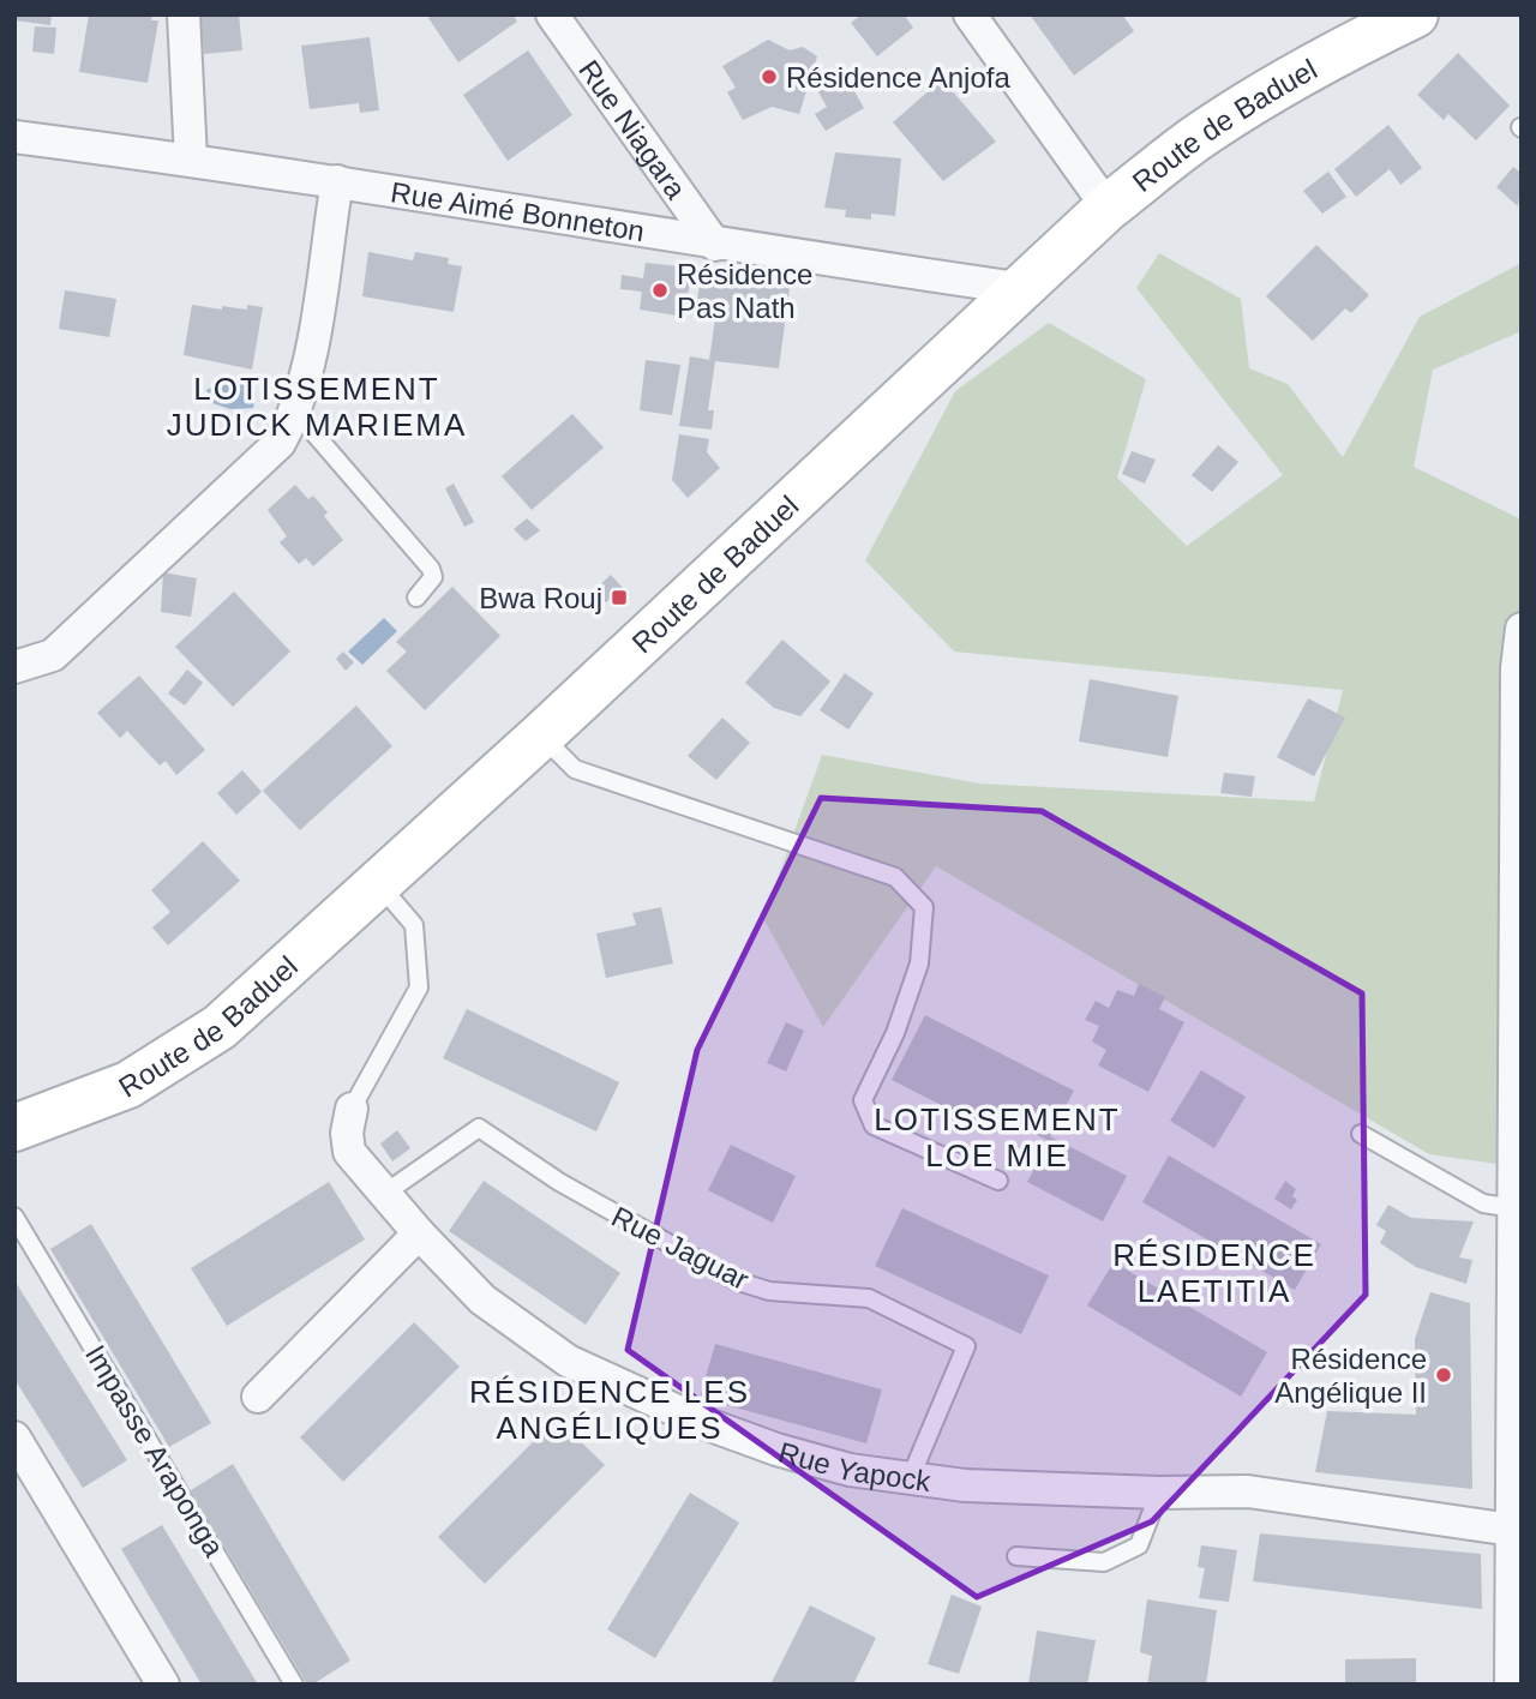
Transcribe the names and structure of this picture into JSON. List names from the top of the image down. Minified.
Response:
{"streets":{"main road":["Route de Baduel"],"street":["Rue Niagara","Rue Aimé Bonneton","Rue Yapock"],"lane":["Rue Jaguar","Impasse Araponga"]},"crossings":[["Route de Baduel","Rue Aimé Bonneton"],["Route de Baduel","Rue Yapock"],["Rue Niagara","Rue Aimé Bonneton"],["Rue Jaguar","Rue Yapock"]],"districts":["LOTISSEMENT JUDICK MARIEMA","LOTISSEMENT LOE MIE","RÉSIDENCE LAETITIA","RÉSIDENCE LES ANGÉLIQUES"],"places":{"other":["Résidence Anjofa","Résidence Pas Nath","Résidence Angélique II"],"transit":["Bwa Rouj"]}}
